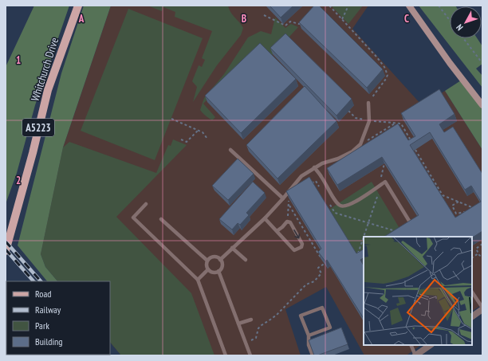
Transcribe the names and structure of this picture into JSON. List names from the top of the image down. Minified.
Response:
{"streets":{"main road":["Whitchurch Drive","A5223"]},"legend":["Road","Railway","Park","Building"],"north":"bottom left","grid":{"columns":["A","B","C"],"rows":["1","2"]}}
